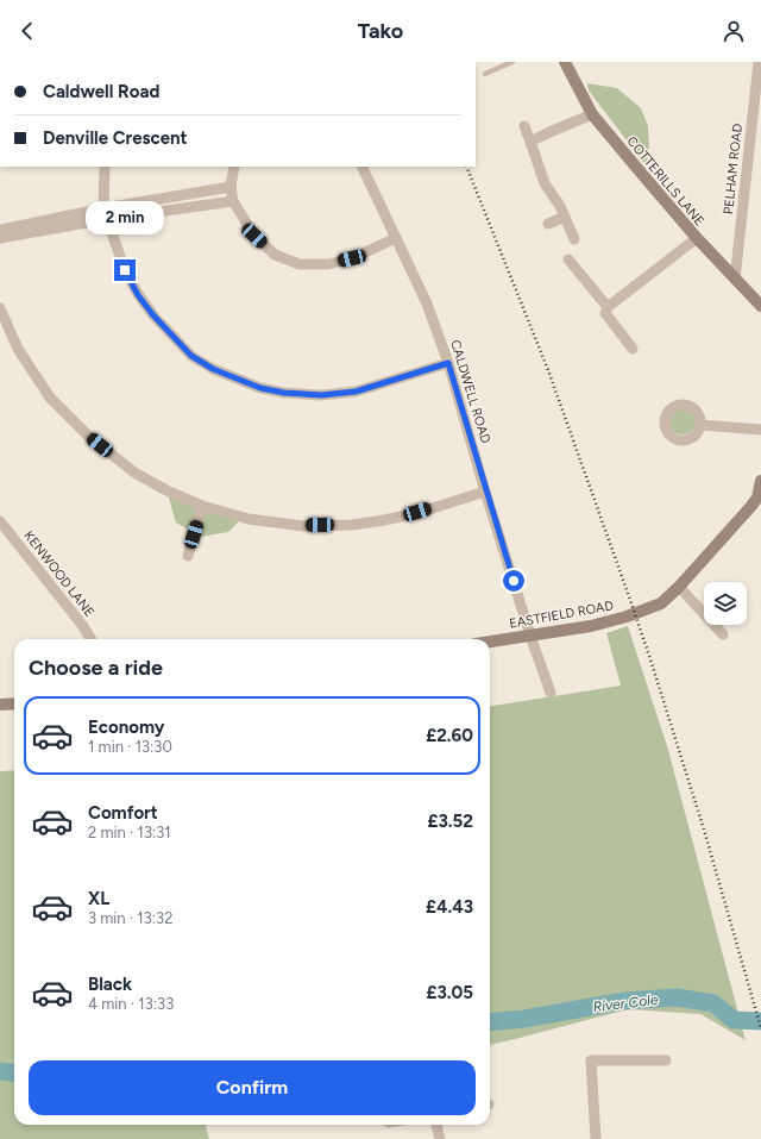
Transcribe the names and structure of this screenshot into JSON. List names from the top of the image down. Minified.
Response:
{"streets":{"street":["PELHAM ROAD","COTTERILLS LANE","CALDWELL ROAD","KENWOOD LANE","EASTFIELD ROAD"]},"crossings":[["PELHAM ROAD","COTTERILLS LANE"],["CALDWELL ROAD","EASTFIELD ROAD"]],"water":["River Cole"],"page":{"header":"Tako","banner":["Caldwell Road","Denville Crescent"],"bubble":"2 min","heading":"Choose a ride","list":[{"name":"Economy","note":"1 min · 13:30","value":"£2.60"},{"name":"Comfort","note":"2 min · 13:31","value":"£3.52"},{"name":"XL","note":"3 min · 13:32","value":"£4.43"},{"name":"Black","note":"4 min · 13:33","value":"£3.05"}],"buttons":"Confirm"}}
